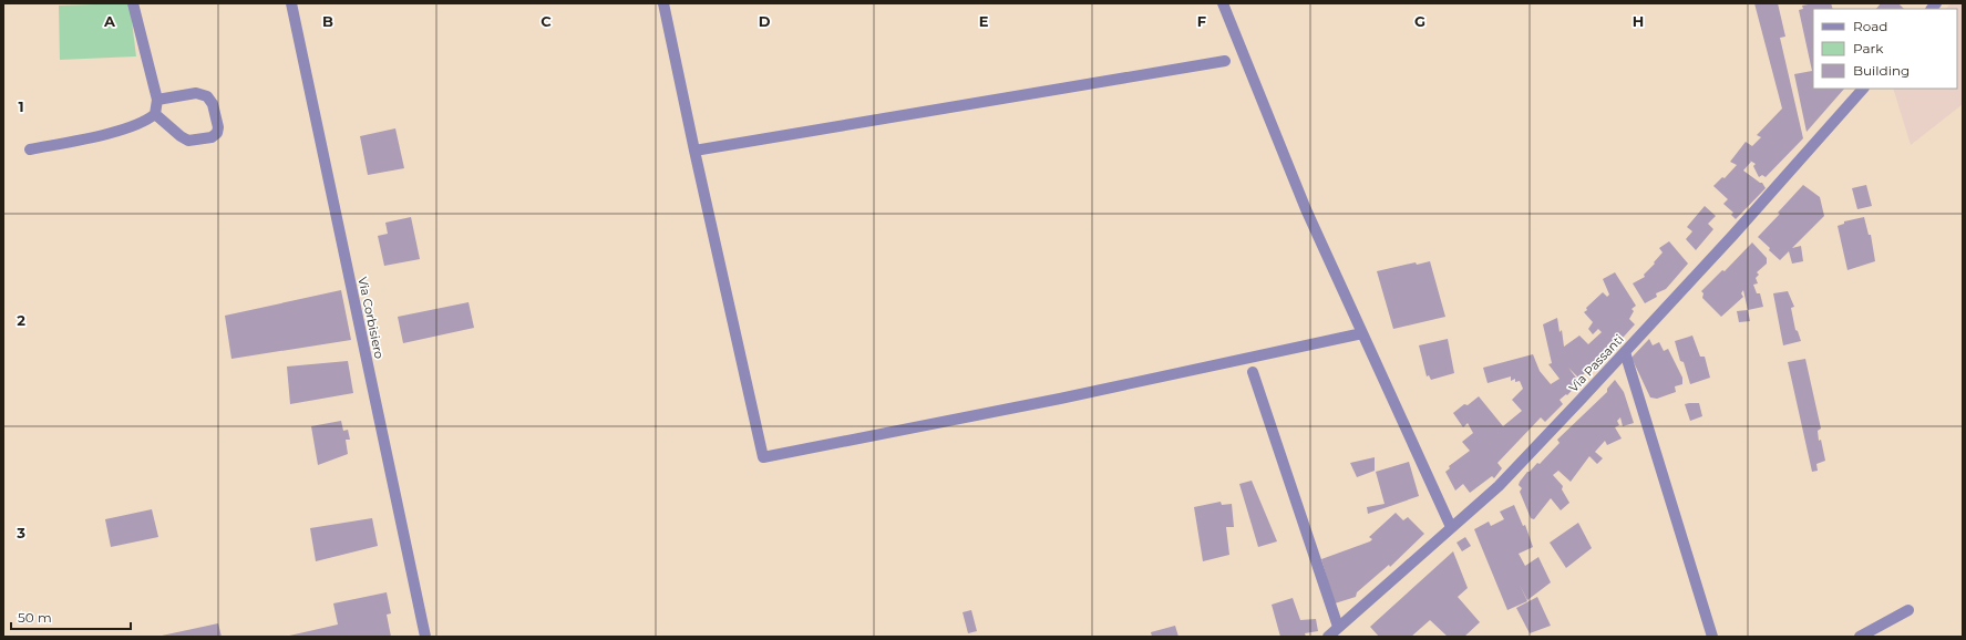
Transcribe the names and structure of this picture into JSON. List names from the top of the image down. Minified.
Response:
{"streets":{"street":["Via Corbisiero","Via Passanti"]},"legend":["Road","Park","Building"],"scale_bar":"50 m","grid":{"columns":["A","B","C","D","E","F","G","H"],"rows":["1","2","3"]}}
